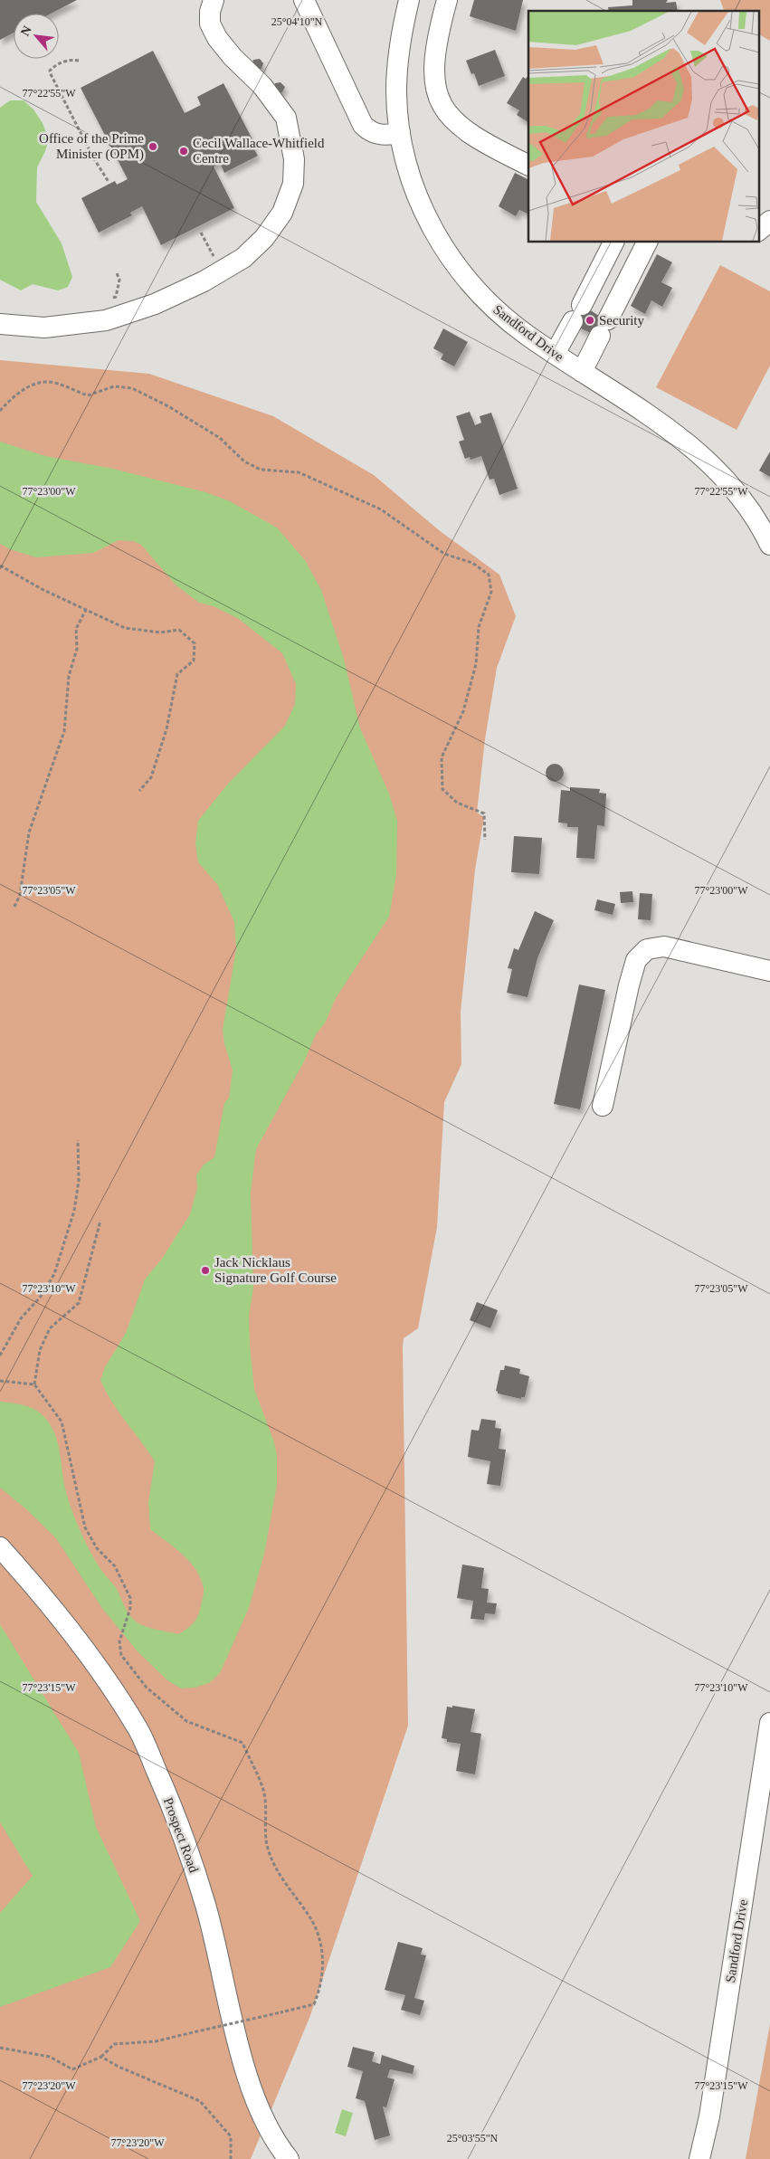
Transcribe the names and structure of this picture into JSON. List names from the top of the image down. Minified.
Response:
{"streets":{"street":["Sandford Drive","Prospect Road"]},"places":["Office of the Prime Minister (OPM)","Cecil Wallace-Whitfield Centre","Security","Jack Nicklaus Signature Golf Course"],"north":"top left","coordinates":["25°04'10\"N","77°22'55\"W","77°23'00\"W","77°23'05\"W","77°23'10\"W","77°23'15\"W","77°23'20\"W","25°03'55\"N"]}
